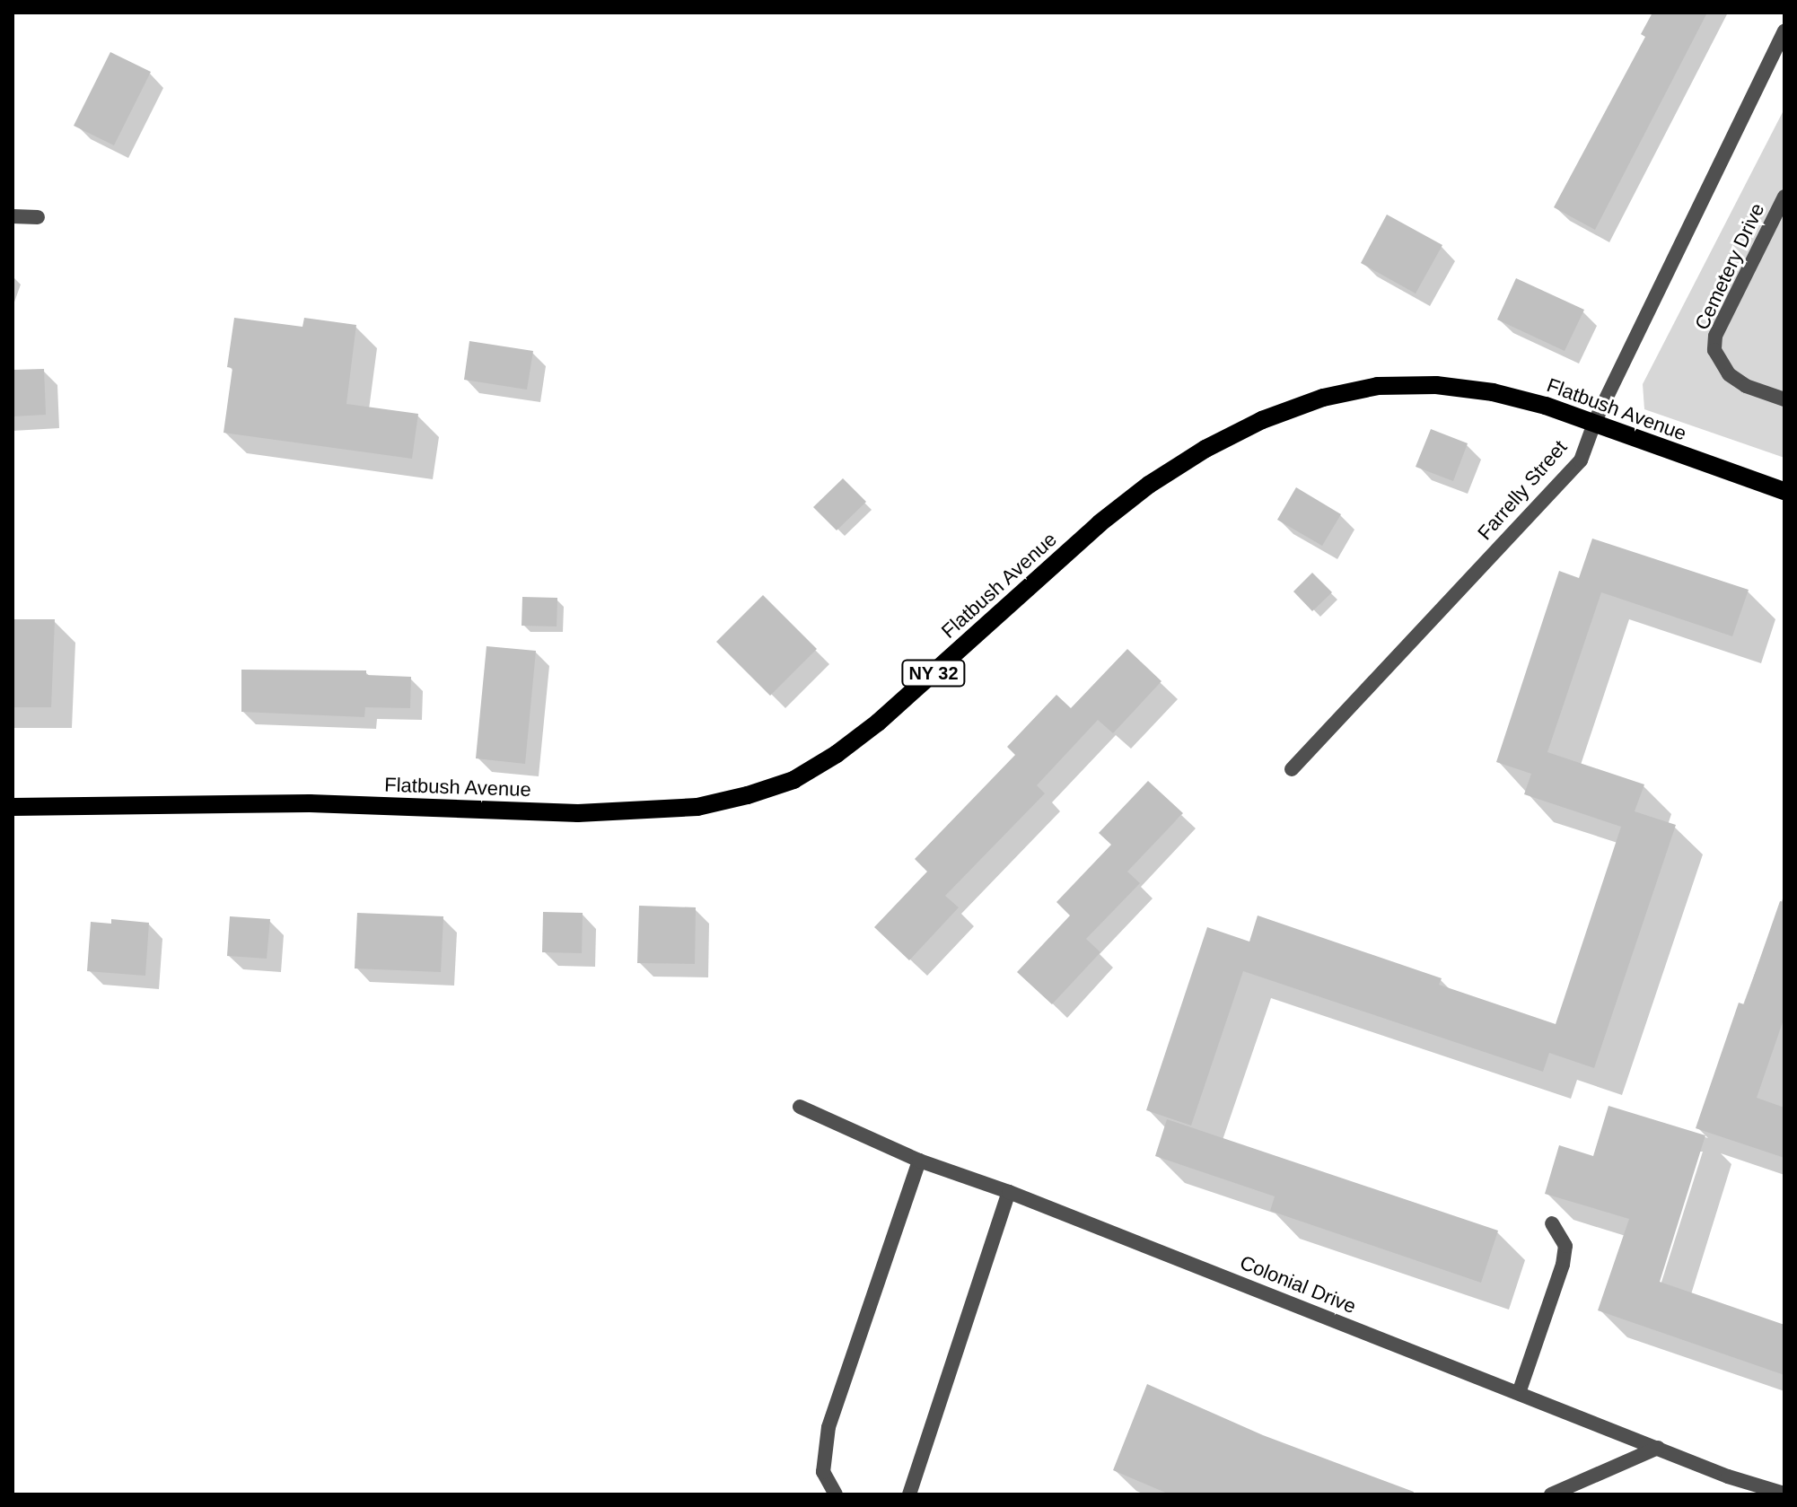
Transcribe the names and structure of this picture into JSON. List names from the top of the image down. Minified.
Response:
{"streets":{"main road":["Flatbush Avenue","NY 32"],"street":["Cemetery Drive","Farrelly Street","Colonial Drive"]},"crossings":[["Flatbush Avenue","Farrelly Street"]]}
